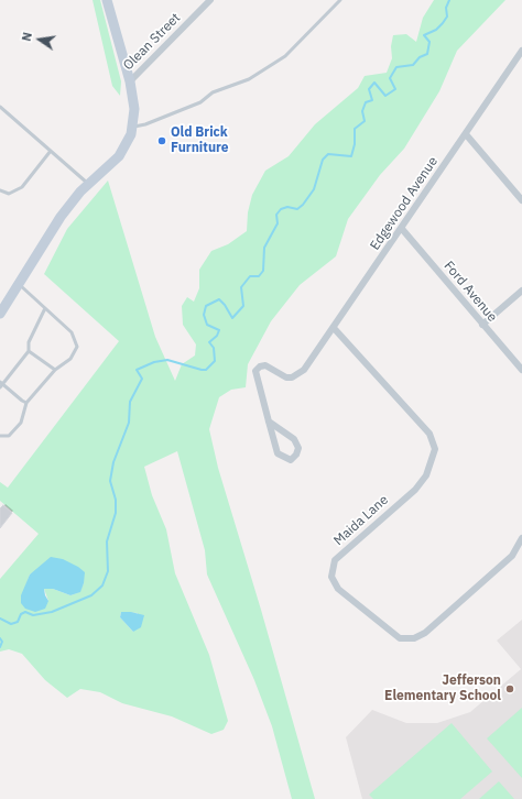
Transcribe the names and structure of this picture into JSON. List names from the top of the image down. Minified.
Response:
{"streets":{"street":["Olean Street","Edgewood Avenue","Ford Avenue","Maida Lane"]},"crossings":[["Edgewood Avenue","Ford Avenue"],["Edgewood Avenue","Maida Lane"]],"places":["Old Brick Furniture","Jefferson Elementary School"],"north":"left"}
